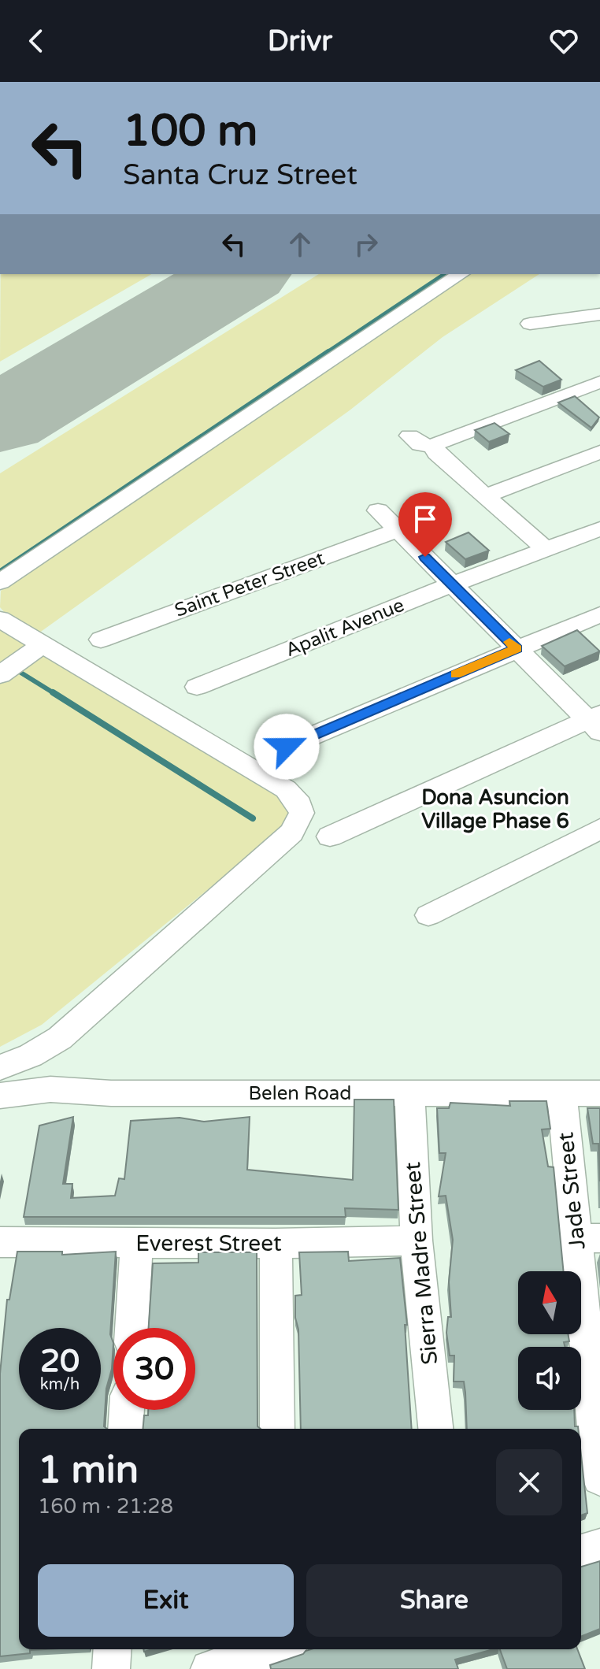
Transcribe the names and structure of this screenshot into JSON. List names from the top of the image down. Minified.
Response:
{"streets":{"street":["Saint Peter Street","Apalit Avenue","Belen Road","Jade Street","Everest Street","Sierra Madre Street"]},"crossings":[["Belen Road","Jade Street"],["Belen Road","Sierra Madre Street"],["Everest Street","Sierra Madre Street"]],"districts":["Dona Asuncion Village Phase 6"],"north":"top","page":{"header":"Drivr","turn":["100 m","Santa Cruz Street"],"speed":"20 km/h","limit":"30","heading":["1 min","160 m · 21:28"],"buttons":["Exit","Share"]}}
